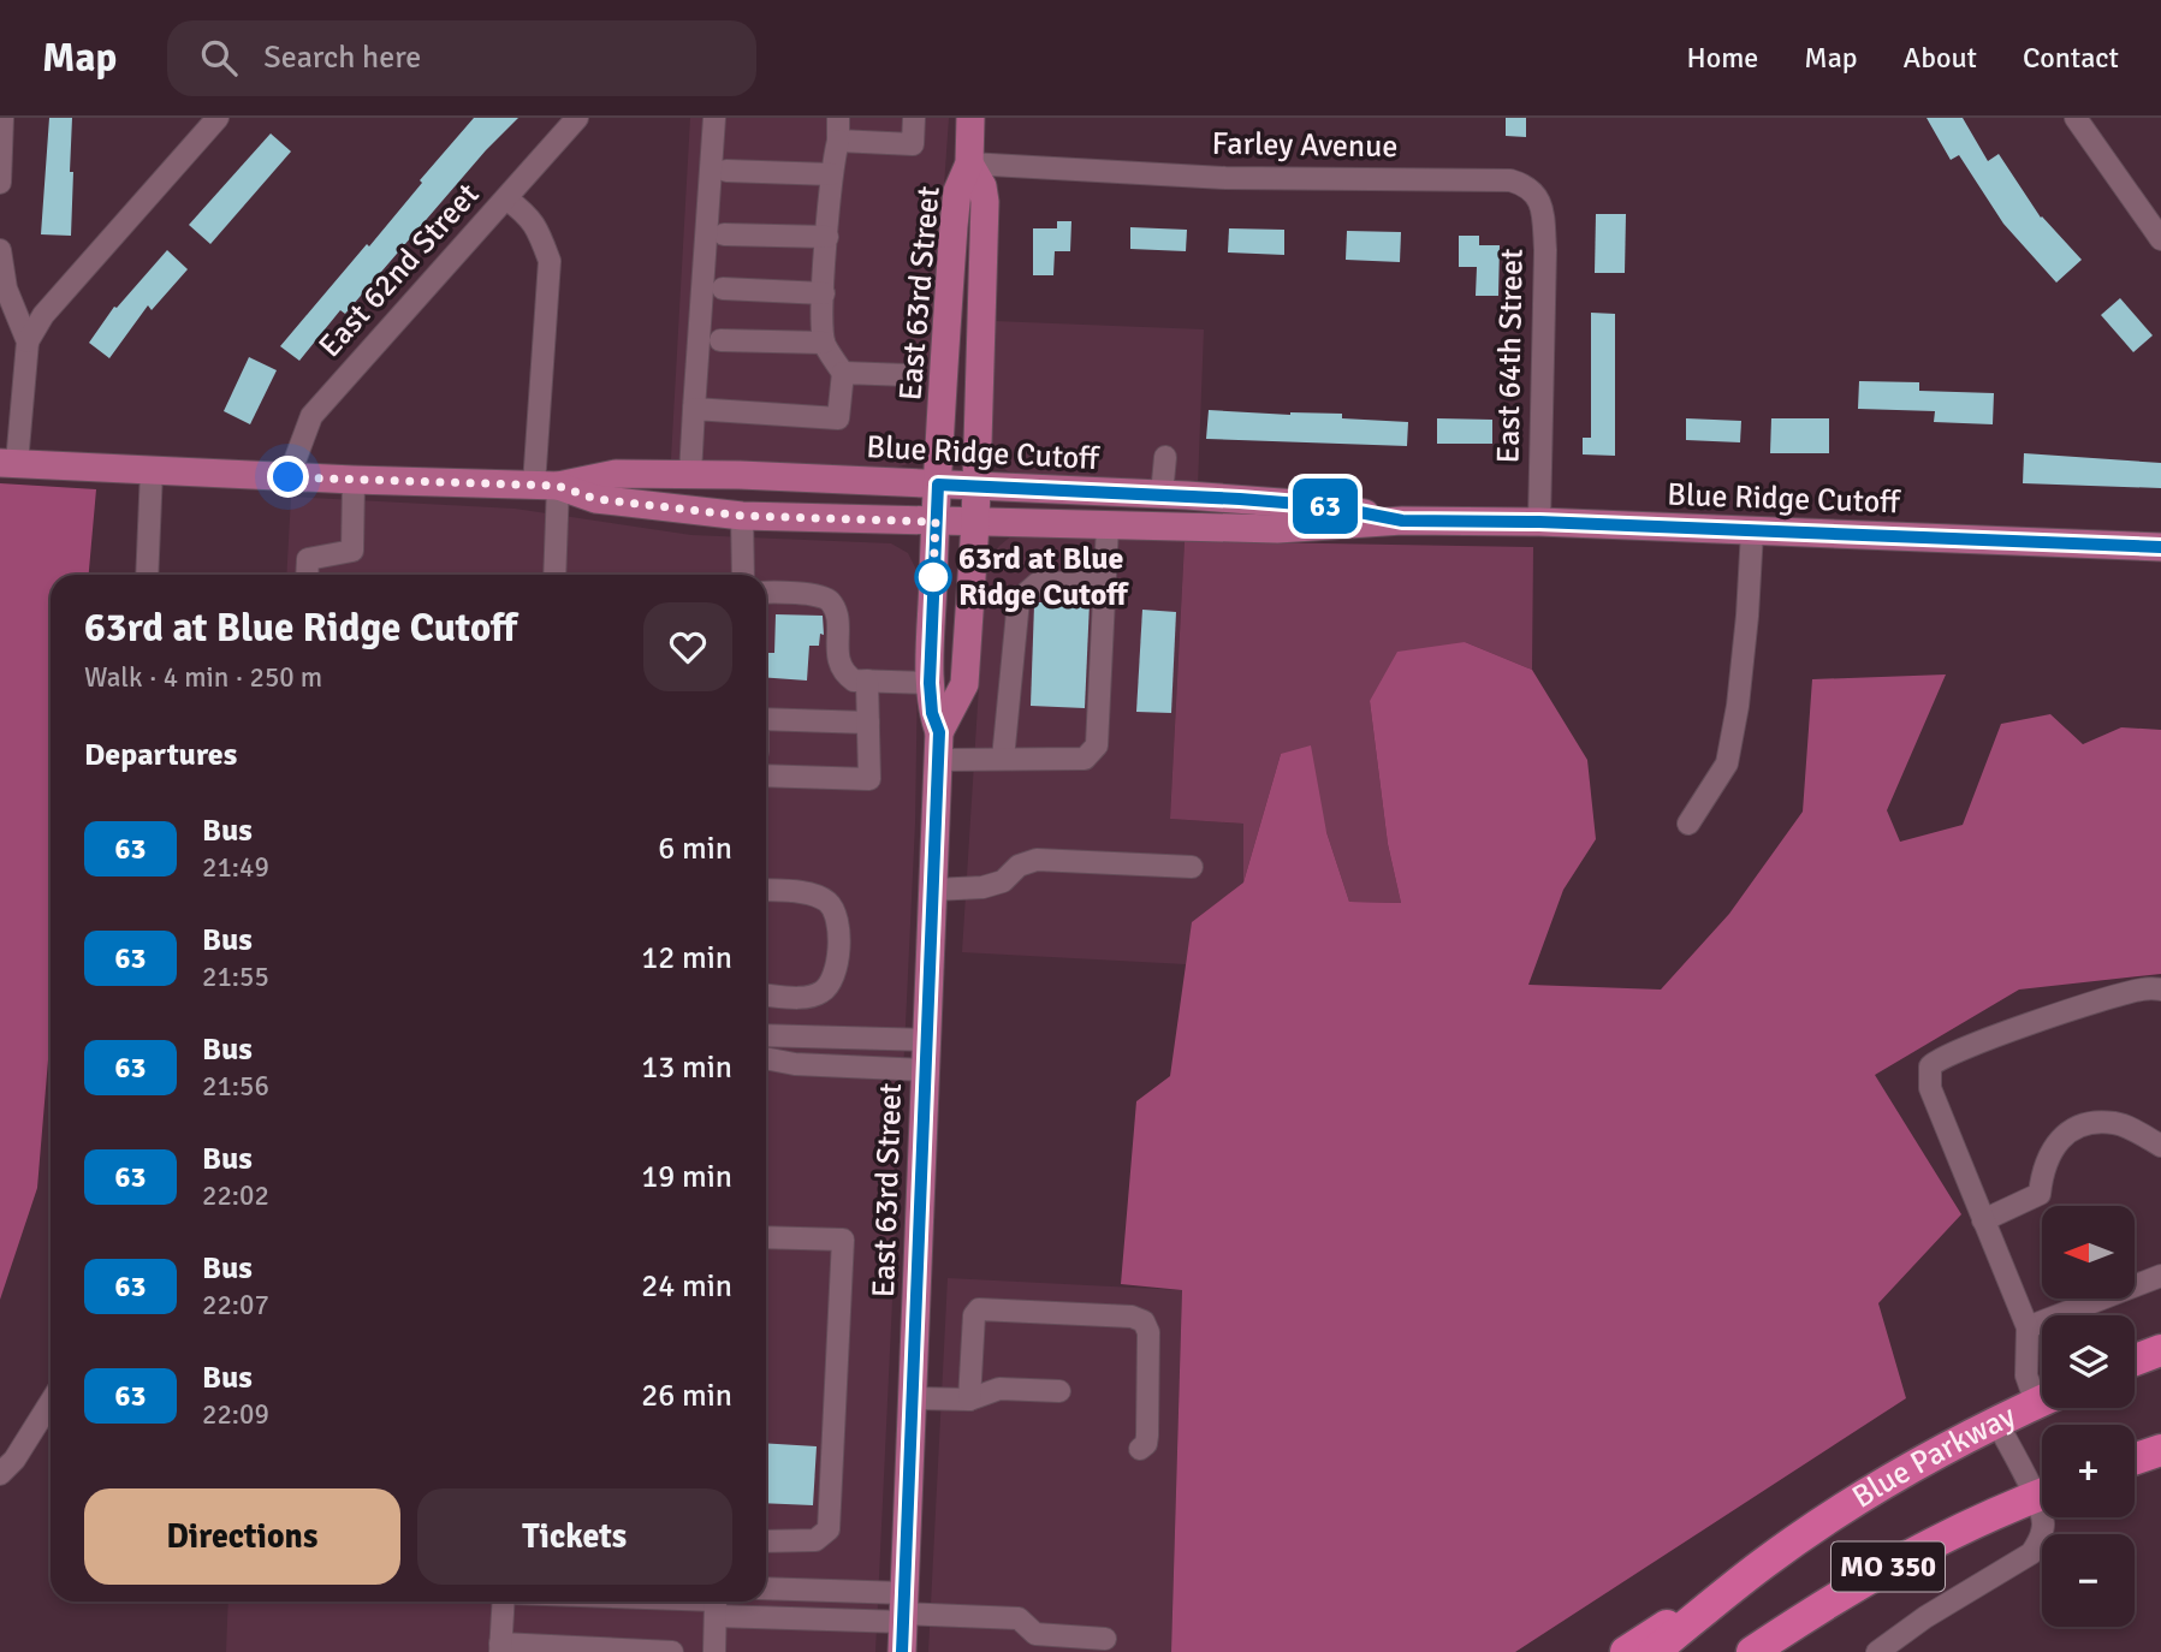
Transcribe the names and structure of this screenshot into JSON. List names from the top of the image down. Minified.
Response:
{"streets":{"highway":["Blue Parkway","MO 350"],"main road":["East 63rd Street","Blue Ridge Cutoff"],"street":["Farley Avenue","East 62nd Street","East 64th Street"]},"crossings":[["Farley Avenue","East 63rd Street"],["Farley Avenue","East 64th Street"],["East 62nd Street","Blue Ridge Cutoff"],["East 63rd Street","Blue Ridge Cutoff"],["East 64th Street","Blue Ridge Cutoff"]],"places":["63rd at Blue Ridge Cutoff"],"lines":["bus line 63"],"north":"left","page":{"header":"Map","search":"Search here","nav":["Home","Map","About","Contact"],"on_map":"63","heading":[["63rd at Blue Ridge Cutoff","Walk · 4 min · 250 m"],"Departures"],"list":[{"mark":"63","name":"Bus","note":"21:49","value":"6 min"},{"mark":"63","name":"Bus","note":"21:55","value":"12 min"},{"mark":"63","name":"Bus","note":"21:56","value":"13 min"},{"mark":"63","name":"Bus","note":"22:02","value":"19 min"},{"mark":"63","name":"Bus","note":"22:07","value":"24 min"},{"mark":"63","name":"Bus","note":"22:09","value":"26 min"}],"map_buttons":["+","−"],"buttons":["Directions","Tickets"]}}
